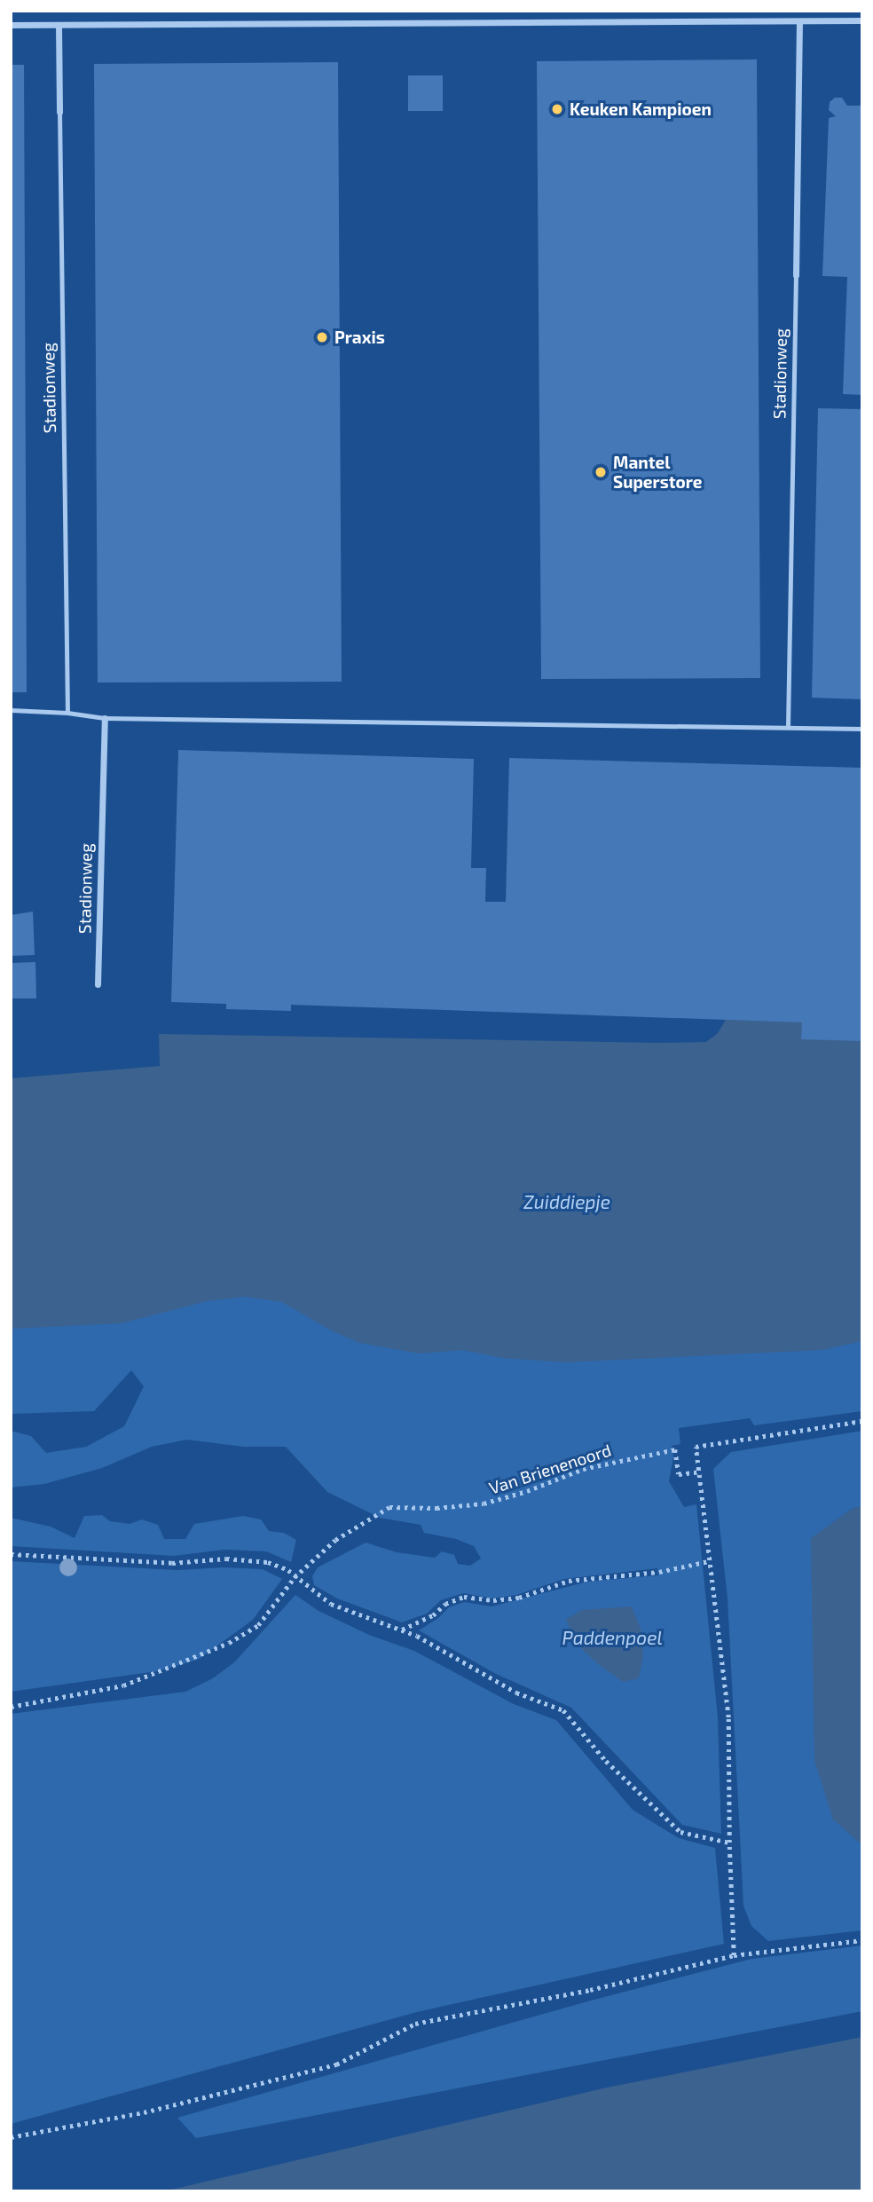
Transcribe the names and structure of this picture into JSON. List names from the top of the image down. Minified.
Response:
{"streets":{"street":["Stadionweg"],"path":["Van Brienenoord"]},"water":["Zuiddiepje","Paddenpoel"],"places":["Keuken Kampioen","Praxis","Mantel Superstore"]}
